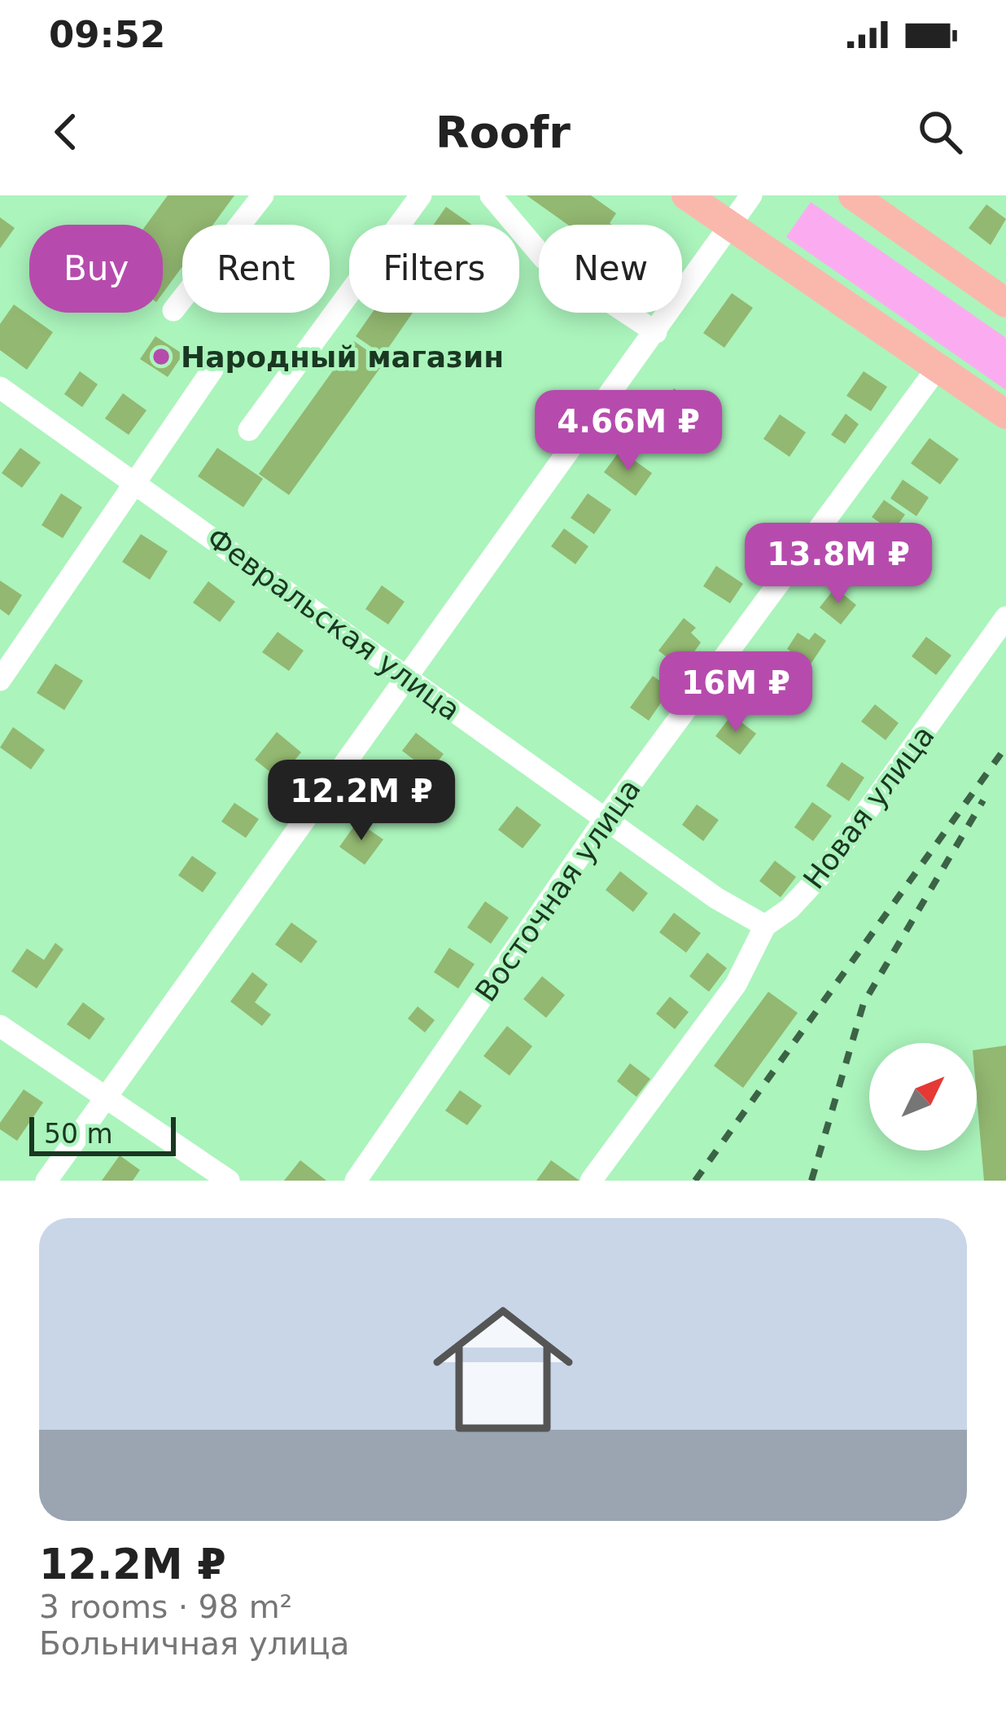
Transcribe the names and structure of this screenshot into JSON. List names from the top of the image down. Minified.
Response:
{"streets":{"street":["Февральская улица","Новая улица","Восточная улица"]},"crossings":[["Февральская улица","Новая улица"],["Февральская улица","Восточная улица"]],"places":["Народный магазин"],"scale_bar":"50 m","north":"top right","page":{"status":"09:52","header":"Roofr","chip":["Buy","Rent","Filters","New"],"price":["4.66M ₽","13.8M ₽","16M ₽","12.2M ₽"],"scale":"50 m","list":[{"name":"12.2M ₽","note":"3 rooms · 98 m² · Больничная улица"}]}}
